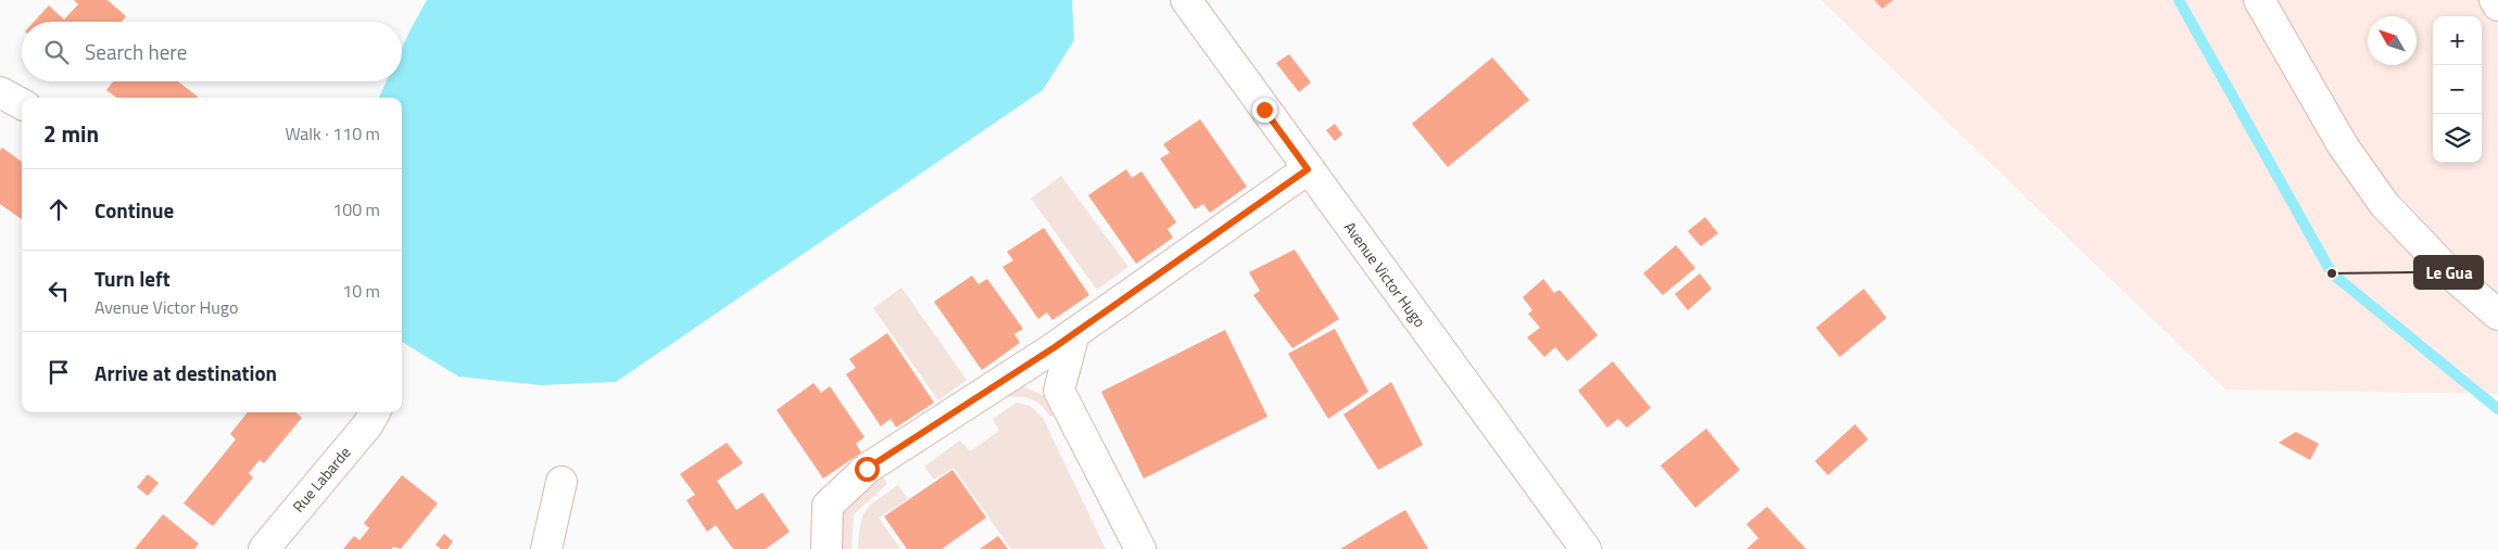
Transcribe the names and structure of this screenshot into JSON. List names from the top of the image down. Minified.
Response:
{"streets":{"main road":["Avenue Victor Hugo","Rue Labarde"]},"places":["Le Gua"],"north":"top left","page":{"map_buttons":["+","−"],"search":"Search here","heading":["2 min","Walk · 110 m"],"list":[["Continue","100 m"],["Turn left","Avenue Victor Hugo","10 m"],"Arrive at destination"]}}
